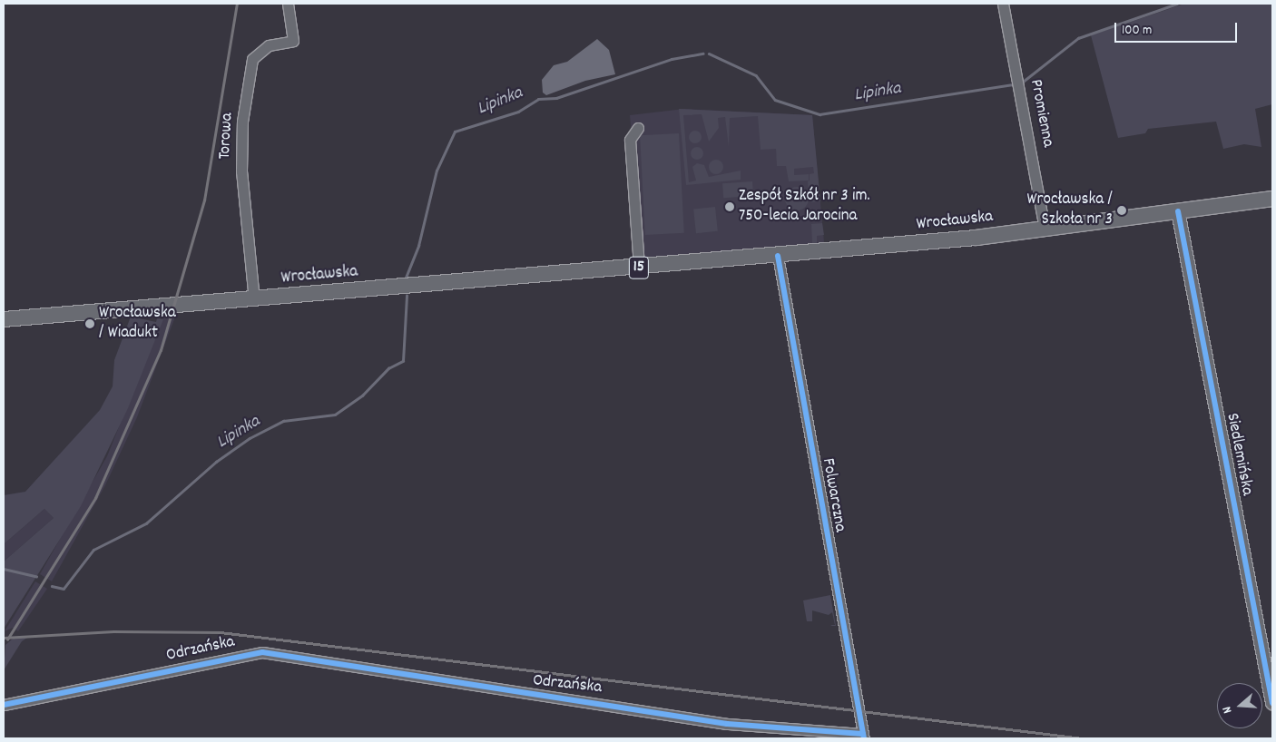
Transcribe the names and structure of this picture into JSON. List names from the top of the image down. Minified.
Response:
{"streets":{"main road":["Wrocławska","15"],"street":["Promienna","Torowa","Siedlemińska","Folwarczna","Odrzańska"]},"crossings":[["Promienna","Wrocławska"],["Torowa","Wrocławska"],["Wrocławska","Siedlemińska"],["Wrocławska","Folwarczna"],["Folwarczna","Odrzańska"]],"water":["Lipinka"],"places":["Zespół Szkół nr 3 im. 750-lecia Jarocina","Wrocławska / Szkoła nr 3","Wrocławska / Wiadukt"],"scale_bar":"100 m","north":"left"}
